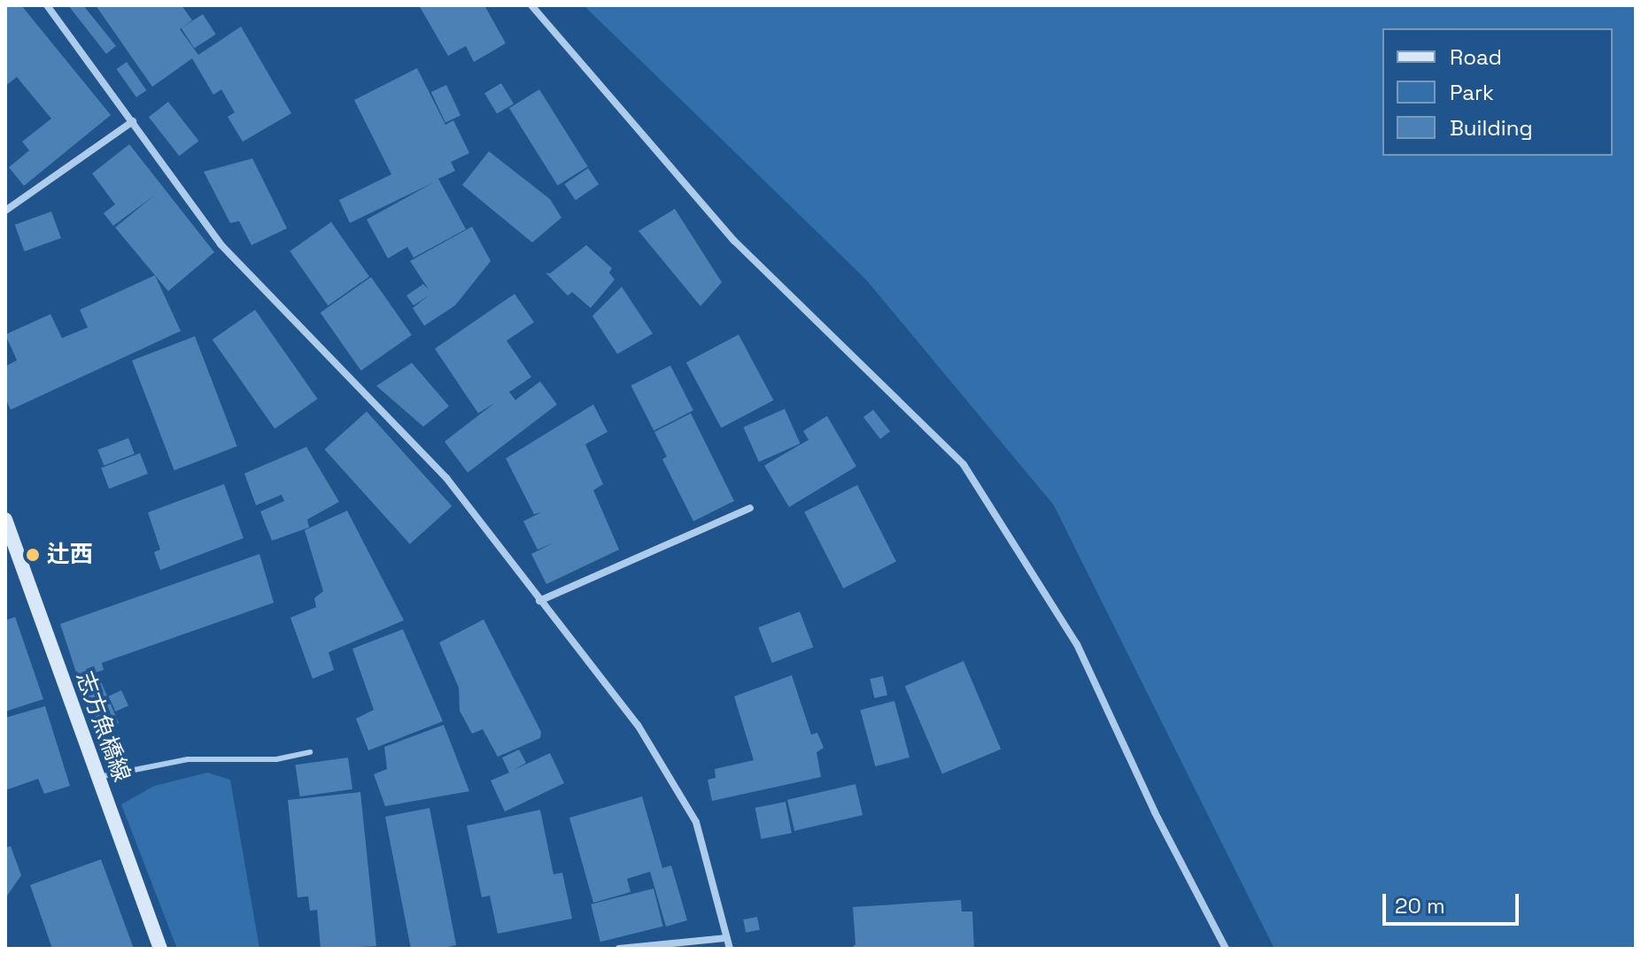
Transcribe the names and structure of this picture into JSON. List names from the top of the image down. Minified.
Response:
{"streets":{"main road":["志方魚橋線"]},"places":["辻西"],"legend":["Road","Park","Building"],"scale_bar":"20 m"}
